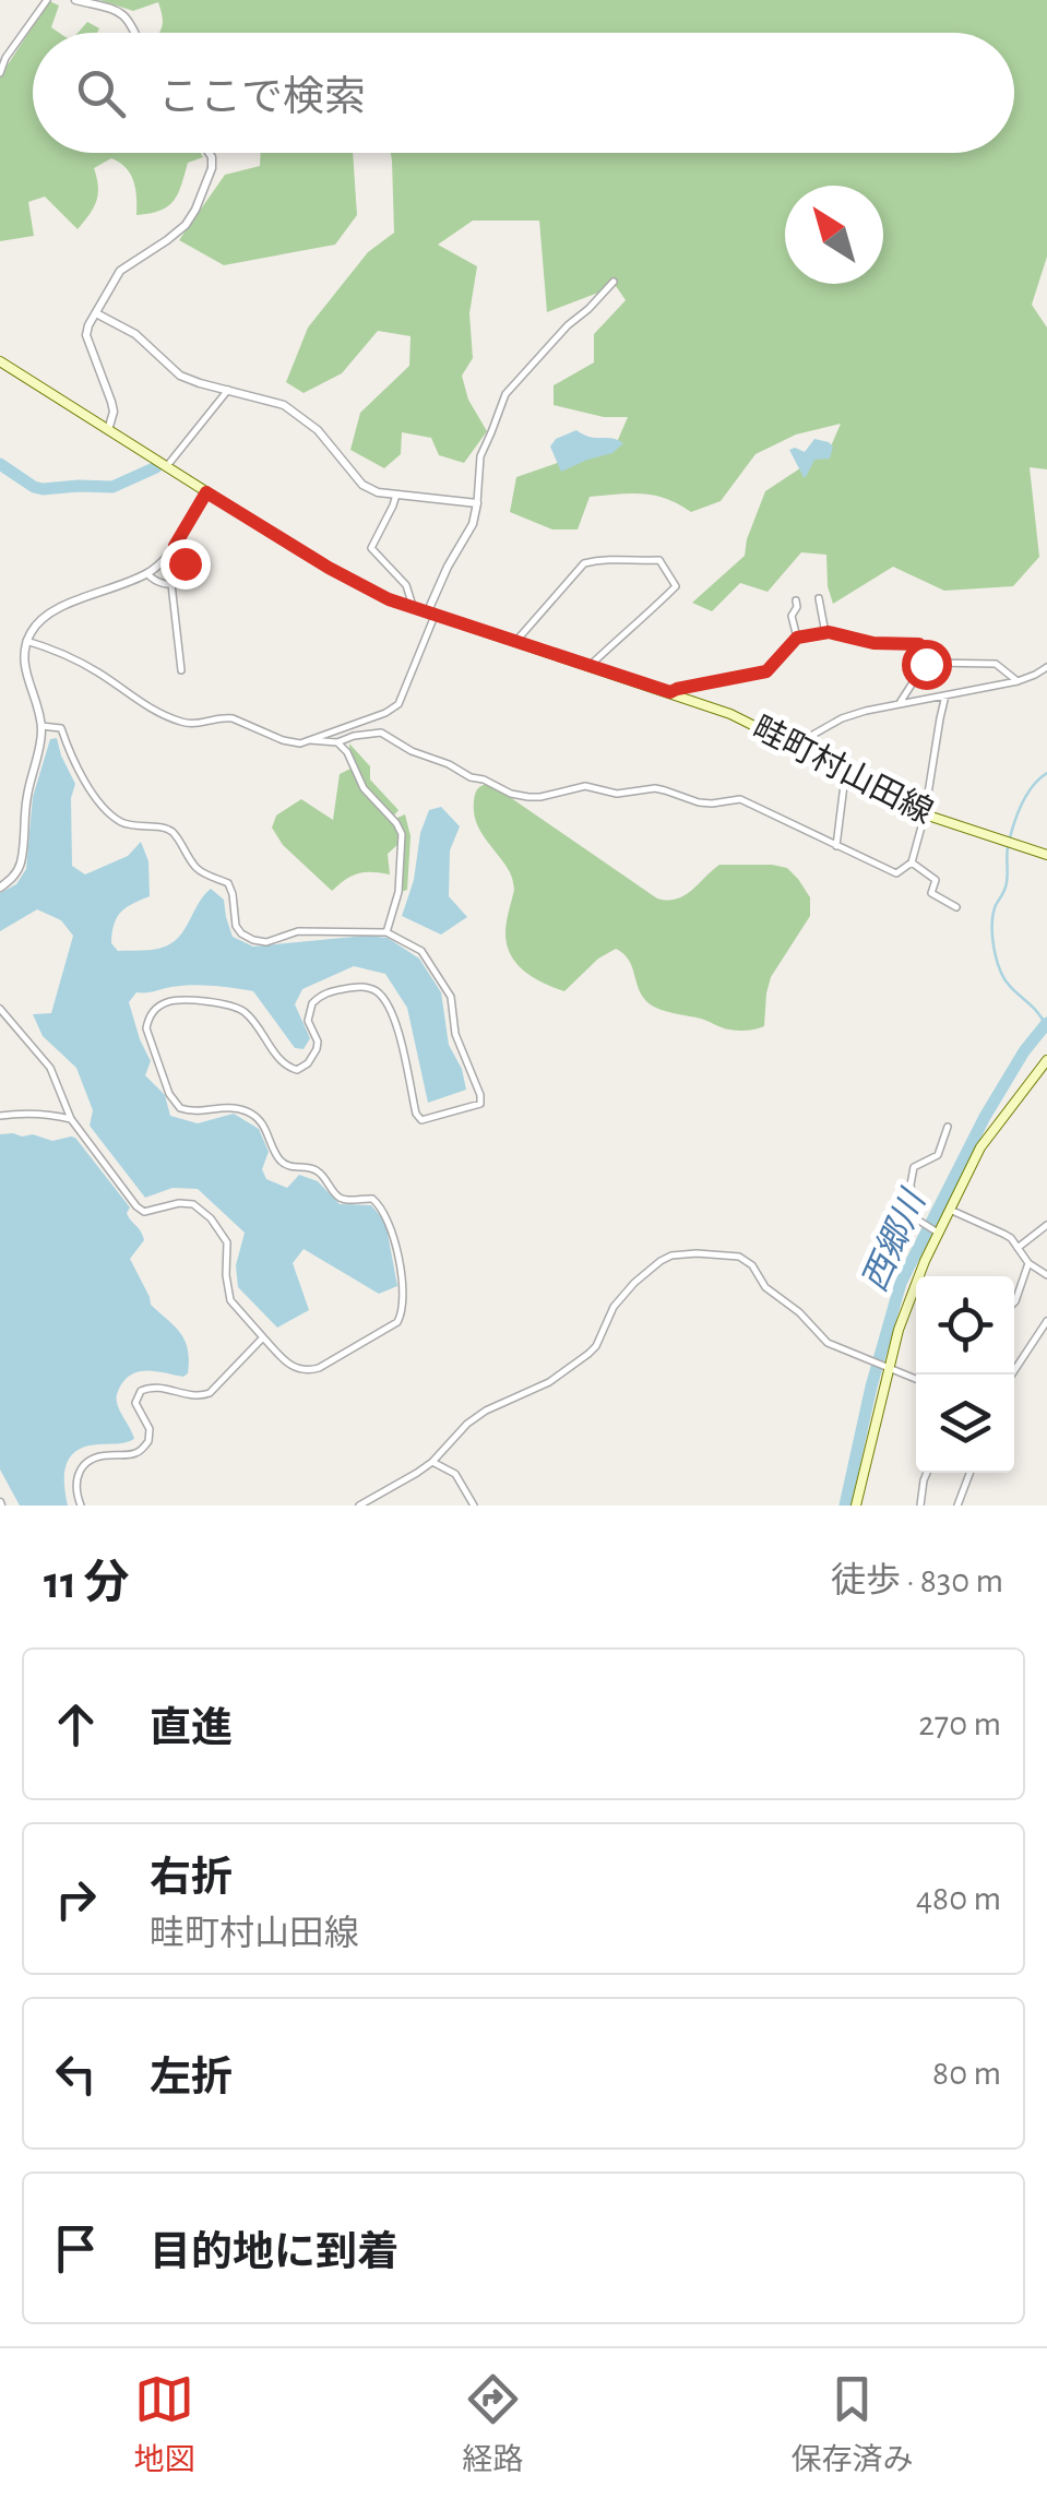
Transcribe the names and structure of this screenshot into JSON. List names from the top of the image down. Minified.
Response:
{"streets":{"main road":["畦町村山田線"]},"water":["西郷川"],"north":"top left","page":{"search":"ここで検索","heading":["11 分","徒歩 · 830 m"],"list":[["直進","270 m"],["右折","畦町村山田線","480 m"],["左折","80 m"],"目的地に到着"],"nav":["地図","経路","保存済み"]}}
